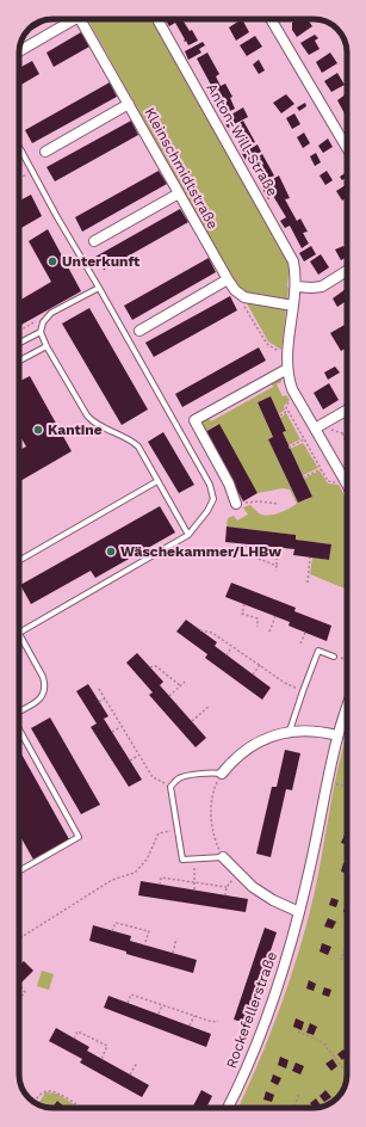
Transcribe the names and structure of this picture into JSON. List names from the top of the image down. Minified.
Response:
{"streets":{"street":["Anton-Will-Straße","Kleinschmidtstraße","Rockefellerstraße"]},"places":["Unterkunft","Kantine","Wäschekammer/LHBw"]}
